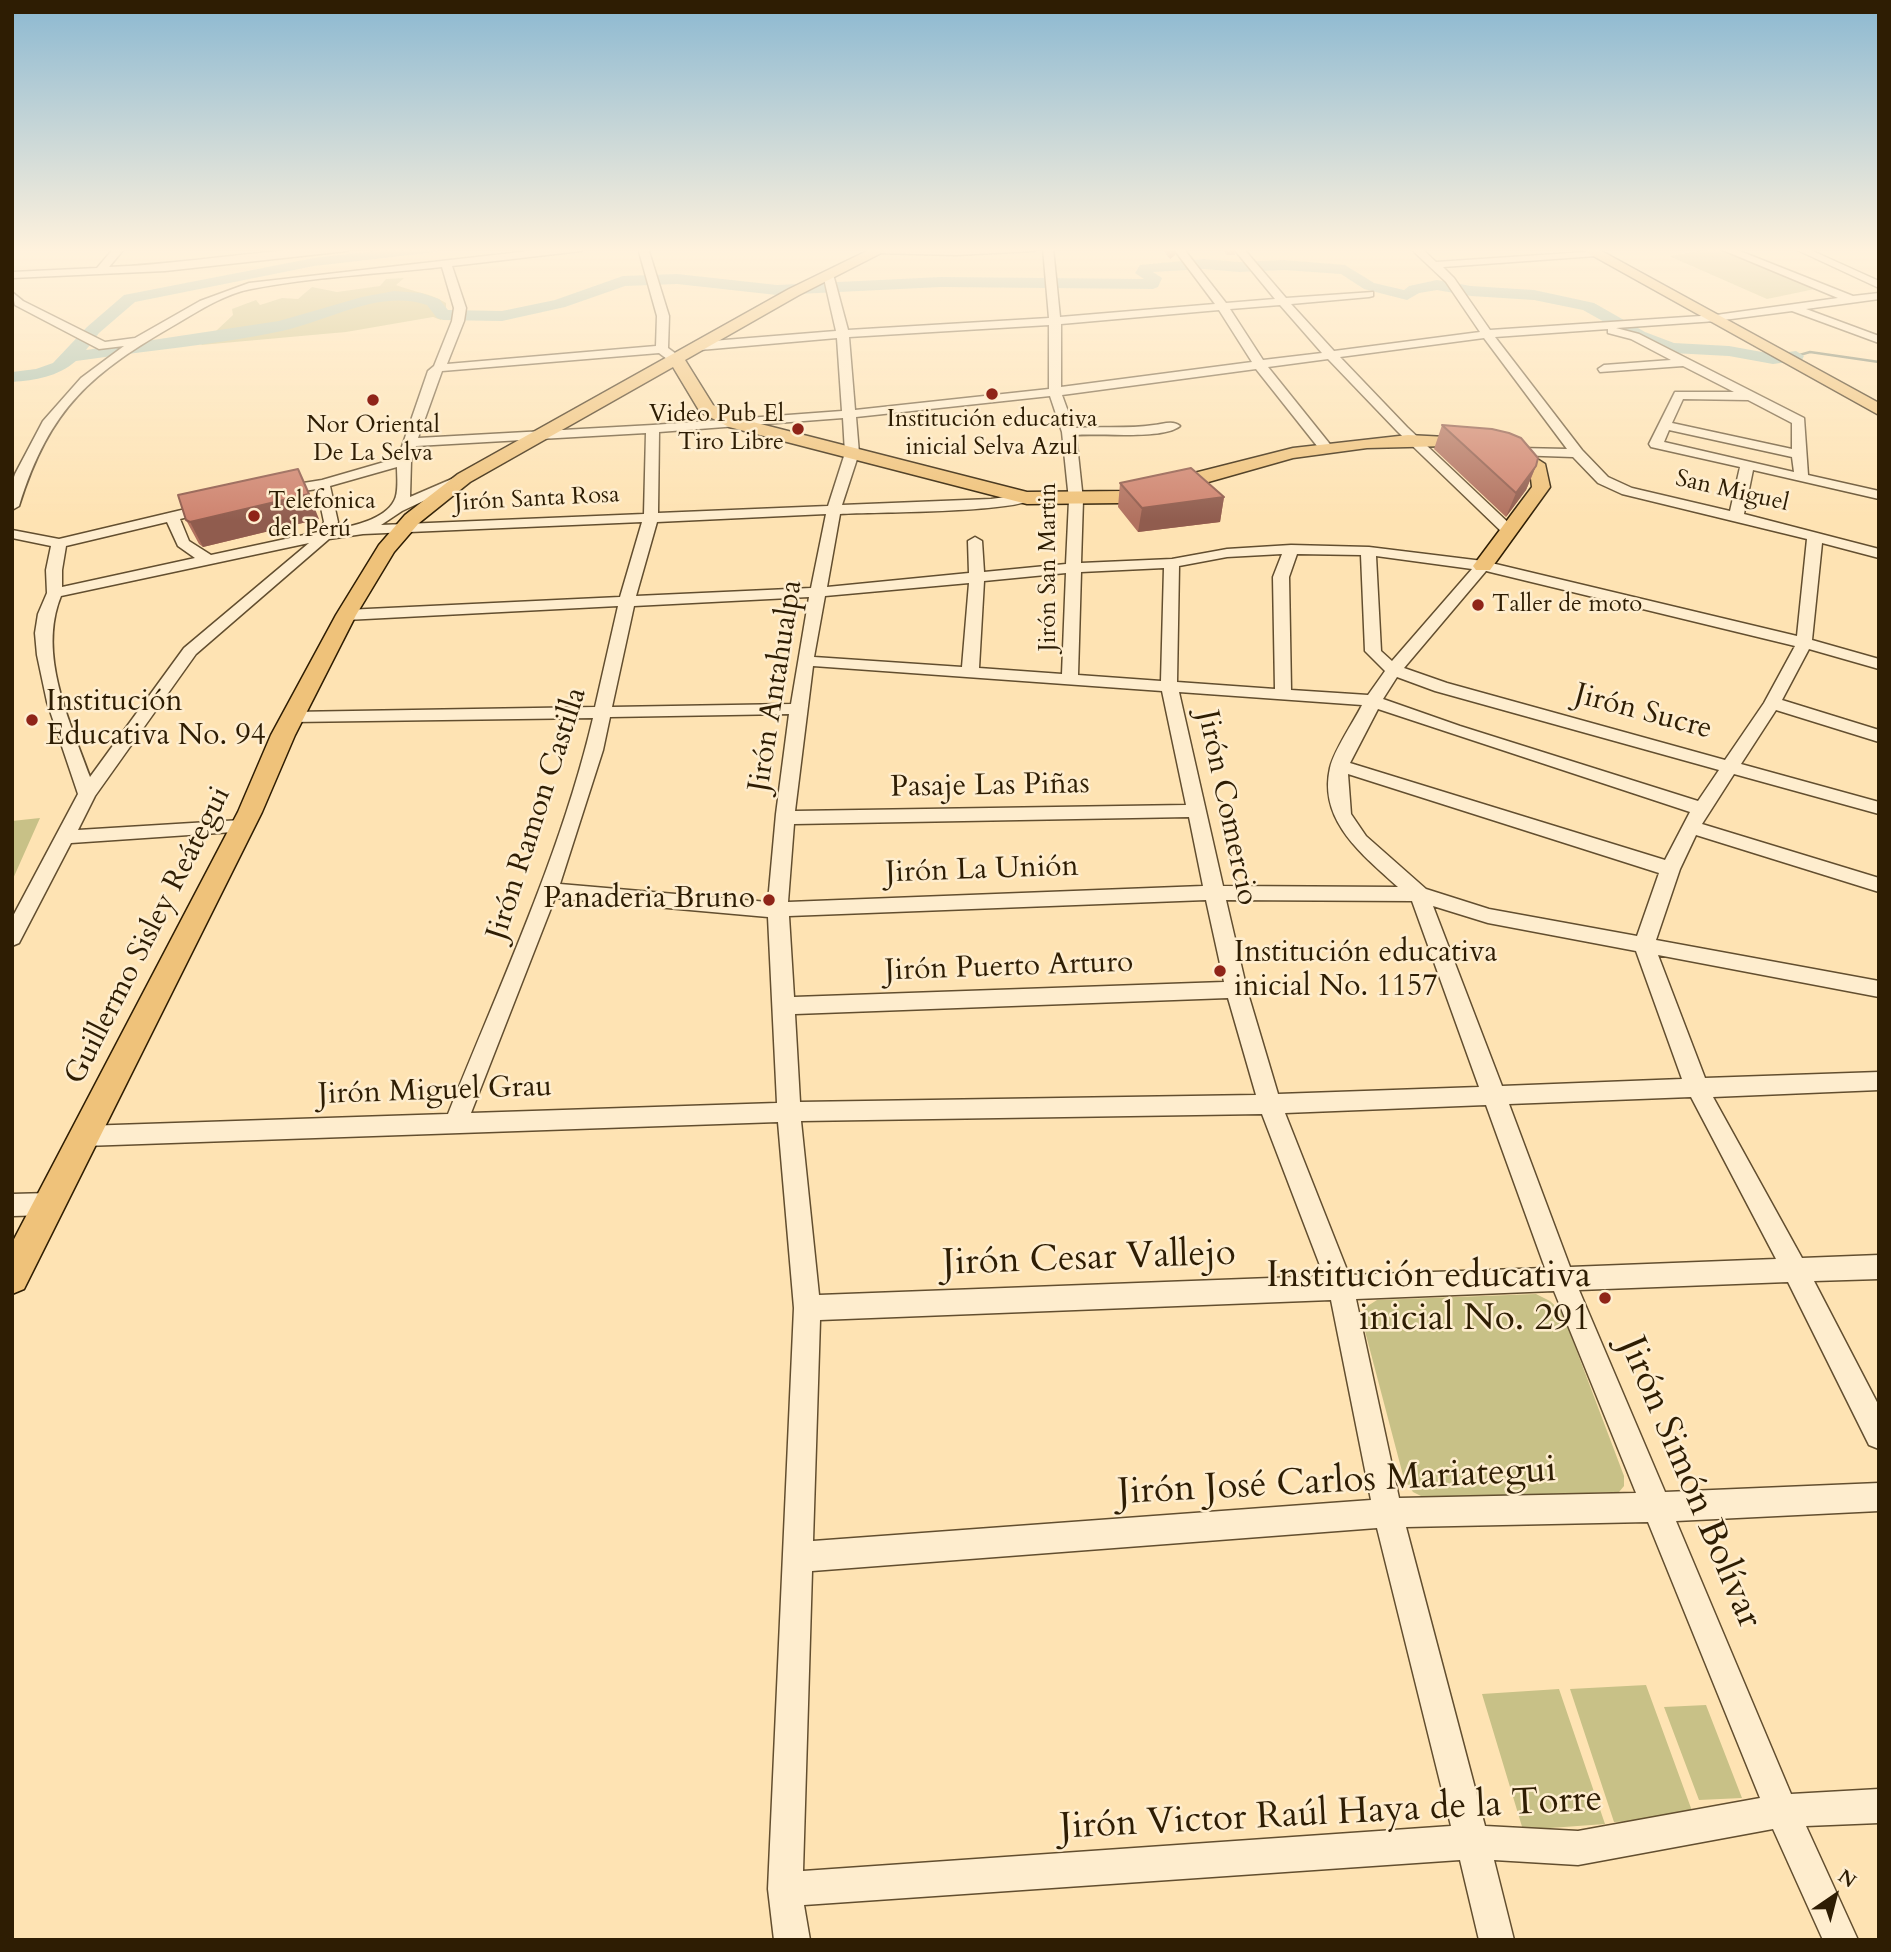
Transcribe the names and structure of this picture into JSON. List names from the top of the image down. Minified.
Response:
{"streets":{"main road":["Guillermo Sisley Reátegui"],"street":["San Miguel","Jirón Santa Rosa","Jirón San Martin","Jirón Antahualpa","Jirón Sucre","Pasaje Las Piñas","Jirón Comercio","Jirón Ramon Castilla","Jirón La Unión","Jirón Puerto Arturo","Jirón Miguel Grau","Jirón Cesar Vallejo","Jirón José Carlos Mariategui","Jirón Simón Bolívar","Jirón Victor Raúl Haya de la Torre"]},"crossings":[["Jirón Santa Rosa","Jirón Antahualpa"],["Jirón Santa Rosa","Jirón Ramon Castilla"],["Jirón Santa Rosa","Guillermo Sisley Reátegui"],["Jirón Antahualpa","Pasaje Las Piñas"],["Jirón Antahualpa","Jirón La Unión"],["Jirón Antahualpa","Jirón Puerto Arturo"],["Jirón Antahualpa","Jirón Miguel Grau"],["Jirón Antahualpa","Jirón Cesar Vallejo"],["Jirón Antahualpa","Jirón José Carlos Mariategui"],["Jirón Antahualpa","Jirón Victor Raúl Haya de la Torre"],["Pasaje Las Piñas","Jirón Comercio"],["Jirón Comercio","Jirón La Unión"],["Jirón Comercio","Jirón Puerto Arturo"],["Jirón Comercio","Jirón Miguel Grau"],["Jirón Comercio","Jirón Cesar Vallejo"],["Jirón Comercio","Jirón José Carlos Mariategui"],["Jirón Comercio","Jirón Victor Raúl Haya de la Torre"],["Jirón Ramon Castilla","Jirón La Unión"],["Jirón Ramon Castilla","Jirón Miguel Grau"],["Jirón La Unión","Jirón Simón Bolívar"],["Guillermo Sisley Reátegui","Jirón Miguel Grau"],["Jirón Miguel Grau","Jirón Simón Bolívar"],["Jirón Cesar Vallejo","Jirón Simón Bolívar"],["Jirón José Carlos Mariategui","Jirón Simón Bolívar"],["Jirón Simón Bolívar","Jirón Victor Raúl Haya de la Torre"]],"places":["Institución educativa inicial Selva Azul","Nor Oriental De La Selva","Video Pub El Tiro Libre","Telefonica del Perú","Taller de moto","Institución Educativa No. 94","Panaderia Bruno","Institución educativa inicial No. 1157","Institución educativa inicial No. 291"],"north":"top right"}
